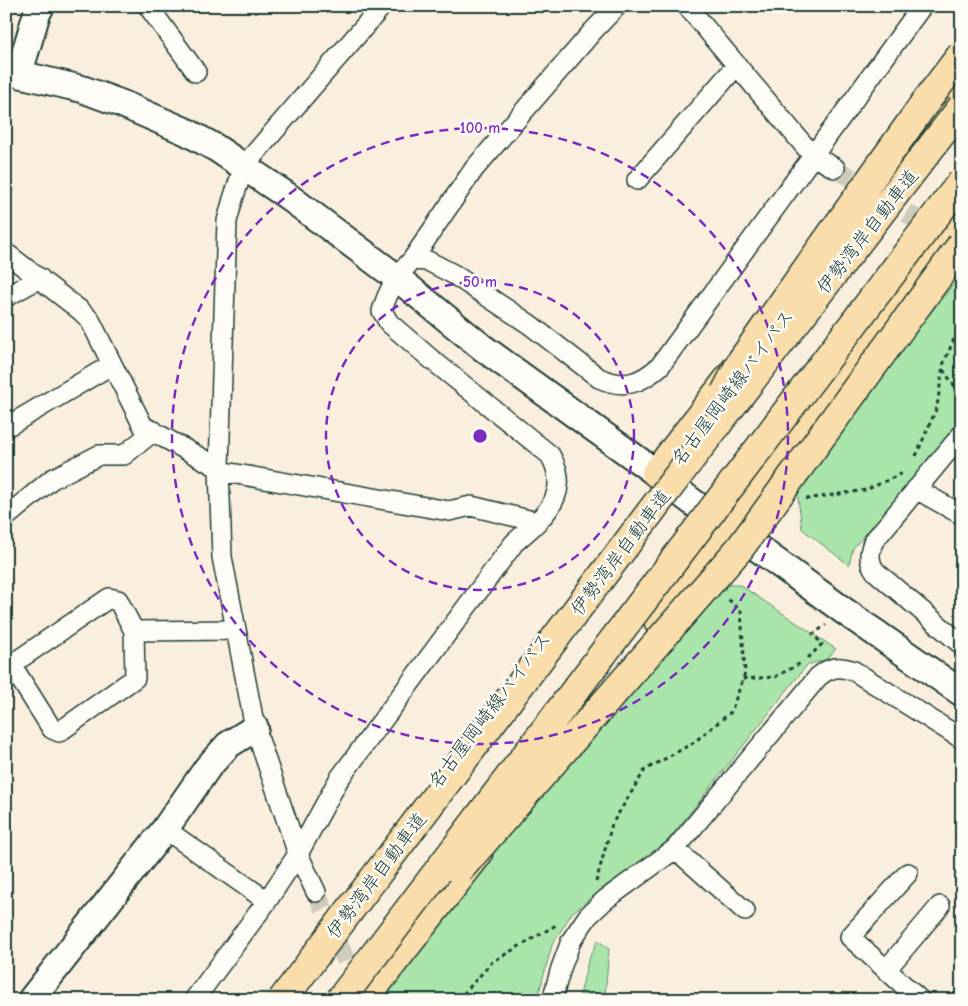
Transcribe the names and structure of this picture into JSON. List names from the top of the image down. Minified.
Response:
{"streets":{"main road":["伊勢湾岸自動車道","名古屋岡崎線バイパス"]},"rings":["100 m","50 m"]}
